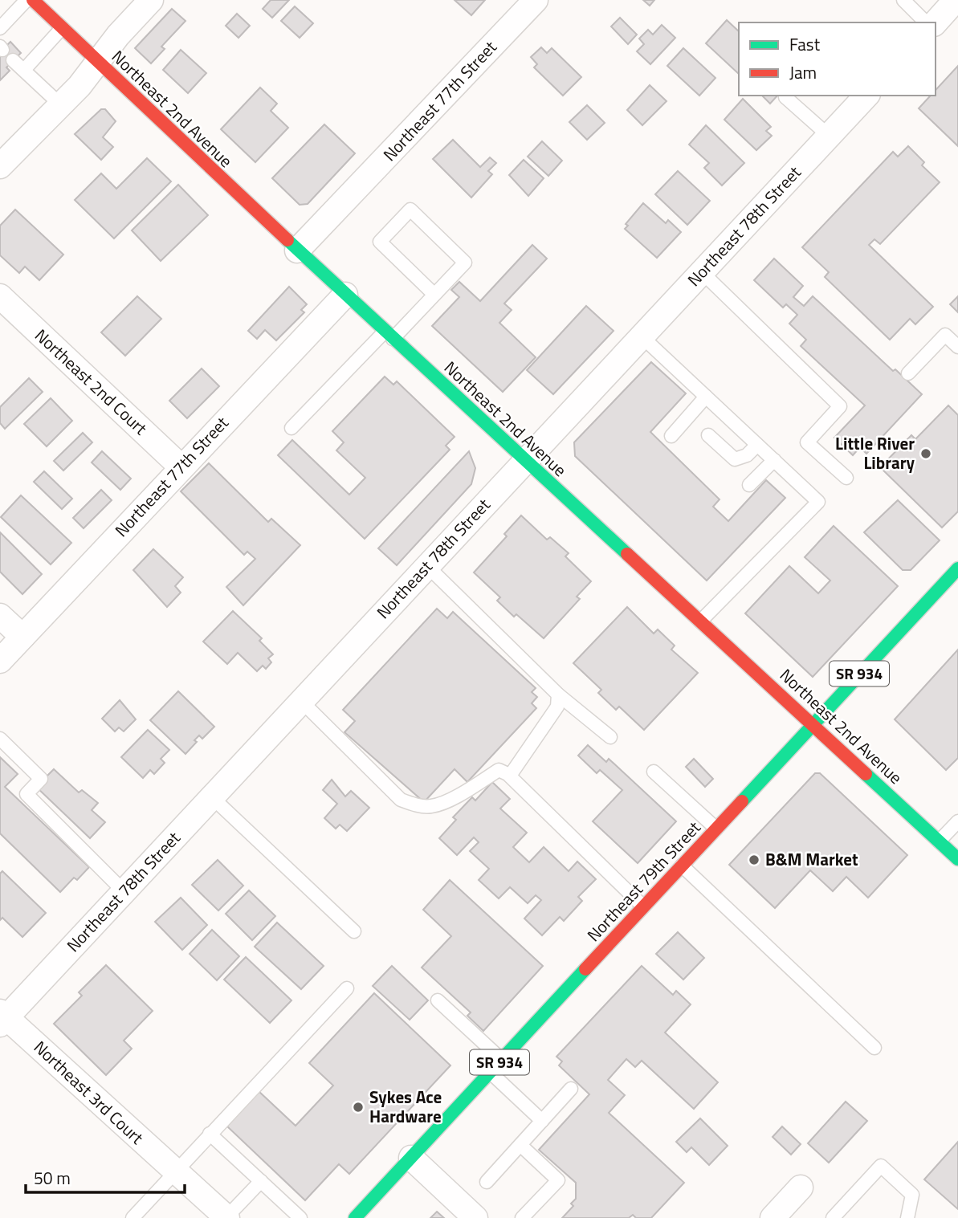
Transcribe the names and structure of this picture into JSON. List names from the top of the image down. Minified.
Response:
{"streets":{"main road":["Northeast 2nd Avenue","SR 934","Northeast 79th Street"],"street":["Northeast 77th Street","Northeast 78th Street","Northeast 2nd Court","Northeast 3rd Court"]},"crossings":[["Northeast 77th Street","Northeast 2nd Avenue"],["Northeast 77th Street","Northeast 2nd Court"],["Northeast 2nd Avenue","Northeast 78th Street"],["Northeast 2nd Avenue","Northeast 79th Street"],["Northeast 78th Street","Northeast 3rd Court"]],"places":["Little River Library","B&M Market","Sykes Ace Hardware"],"legend":["Fast","Jam"],"scale_bar":"50 m"}
